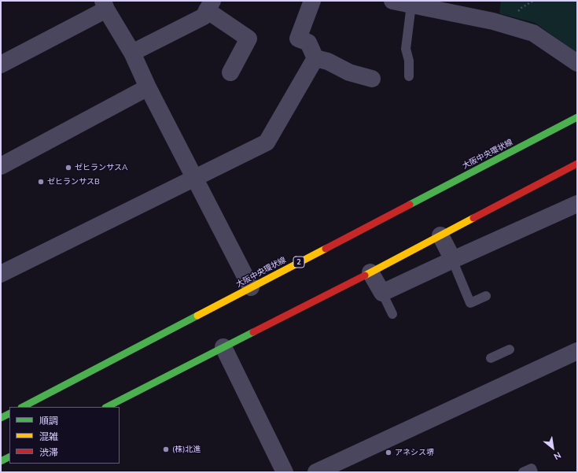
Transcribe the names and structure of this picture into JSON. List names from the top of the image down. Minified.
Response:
{"streets":{"main road":["大阪中央環状線","2"]},"places":["ゼヒランサスA","ゼヒランサスB","(株)北進","アネシス堺"],"legend":["順調","混雑","渋滞"],"north":"bottom right"}
